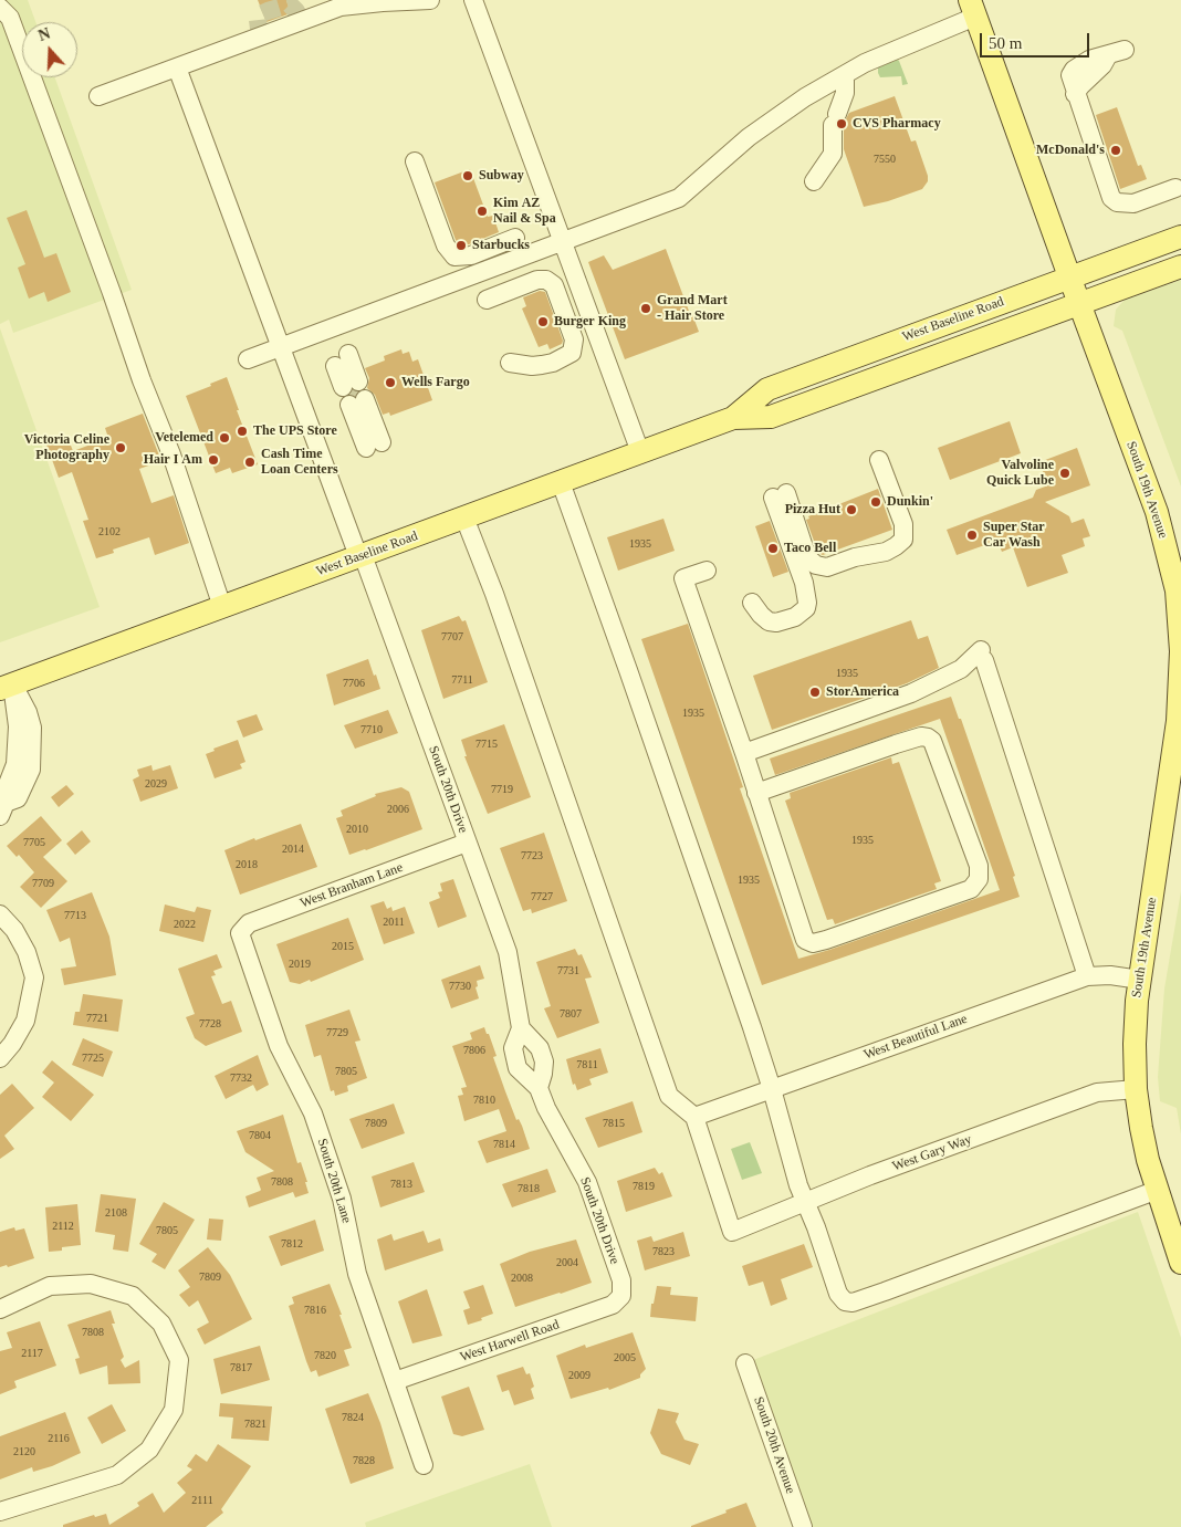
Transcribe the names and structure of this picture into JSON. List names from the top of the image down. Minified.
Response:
{"streets":{"main road":["West Baseline Road","South 19th Avenue"],"street":["South 20th Drive","West Branham Lane","West Beautiful Lane","West Gary Way","South 20th Lane","West Harwell Road","South 20th Avenue"]},"crossings":[["West Baseline Road","South 19th Avenue"],["West Baseline Road","South 20th Drive"],["South 19th Avenue","West Beautiful Lane"],["South 19th Avenue","West Gary Way"],["South 20th Drive","West Branham Lane"],["South 20th Drive","West Harwell Road"],["West Branham Lane","South 20th Lane"],["West Beautiful Lane","West Gary Way"],["South 20th Lane","West Harwell Road"]],"places":["CVS Pharmacy","McDonald's","Subway","Kim AZ Nail & Spa","Starbucks","Grand Mart - Hair Store","Burger King","Wells Fargo","The UPS Store","Vetelemed","Victoria Celine Photography","Hair I Am","Cash Time Loan Centers","Valvoline Quick Lube","Dunkin'","Pizza Hut","Super Star Car Wash","Taco Bell","StorAmerica"],"house_numbers":["7550","2102","1935","7707","1935","7711","7706","1935","7710","7715","2029","7719","2006","2010","1935","7705","2014","7723","2018","1935","7709","7727","7713","2011","2022","2015","2019","7731","7730","7807","7721","7728","7729","7806","7725","7811","7805","7732","7810","7809","7815","7804","7814","7808","7813","7819","7818","2108","2112","7805","7812","7823","2004","7809","2008","7816","7808","2117","7820","2005","7817","2009","7824","7821","2116","2120","7828","2111"],"scale_bar":"50 m","north":"top"}
